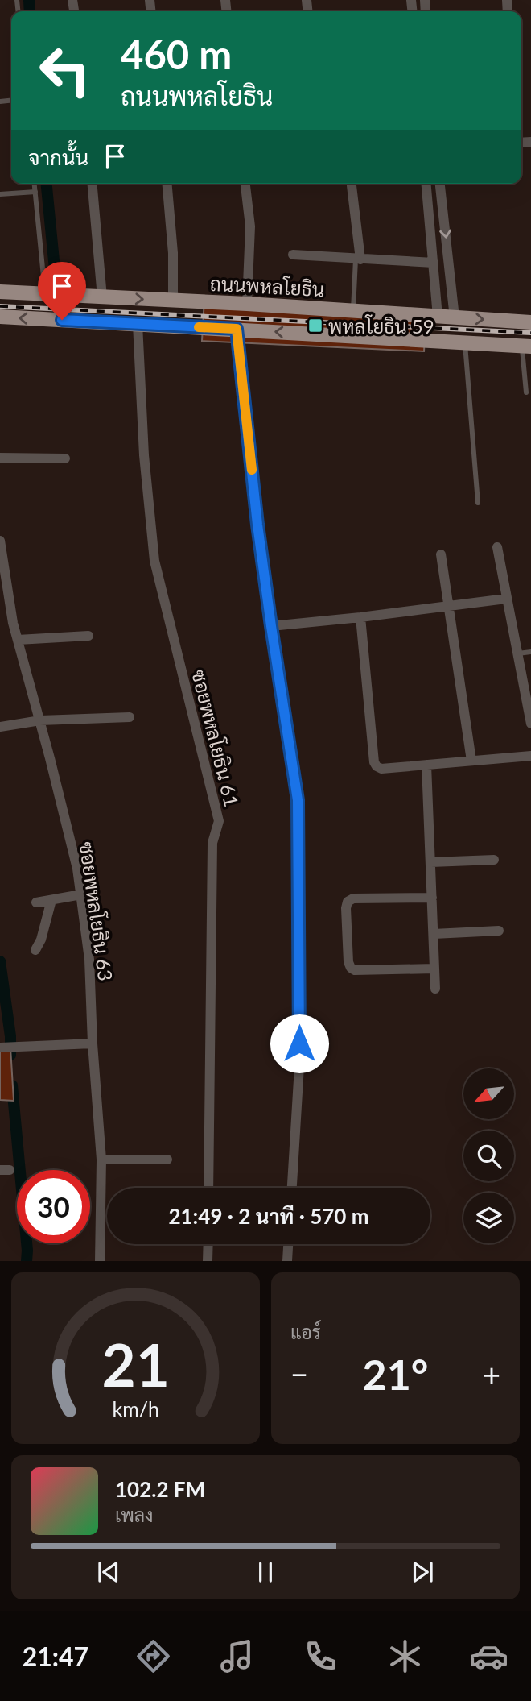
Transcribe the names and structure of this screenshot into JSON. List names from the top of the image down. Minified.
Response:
{"streets":{"main road":["ถนนพหลโยธิน"],"street":["ซอยพหลโยธิน 61","ซอยพหลโยธิน 63"]},"places":{"transit":["พหลโยธิน 59"]},"north":"bottom left","page":{"turn":["460 m","ถนนพหลโยธิน"],"then":"จากนั้น","limit":"30","trip":"21:49 · 2 นาที · 570 m","tile":"แอร์","heat":["−","21°","+"],"song":["102.2 FM","เพลง"],"tabs":"21:47","gauge":["21","km/h"]}}
